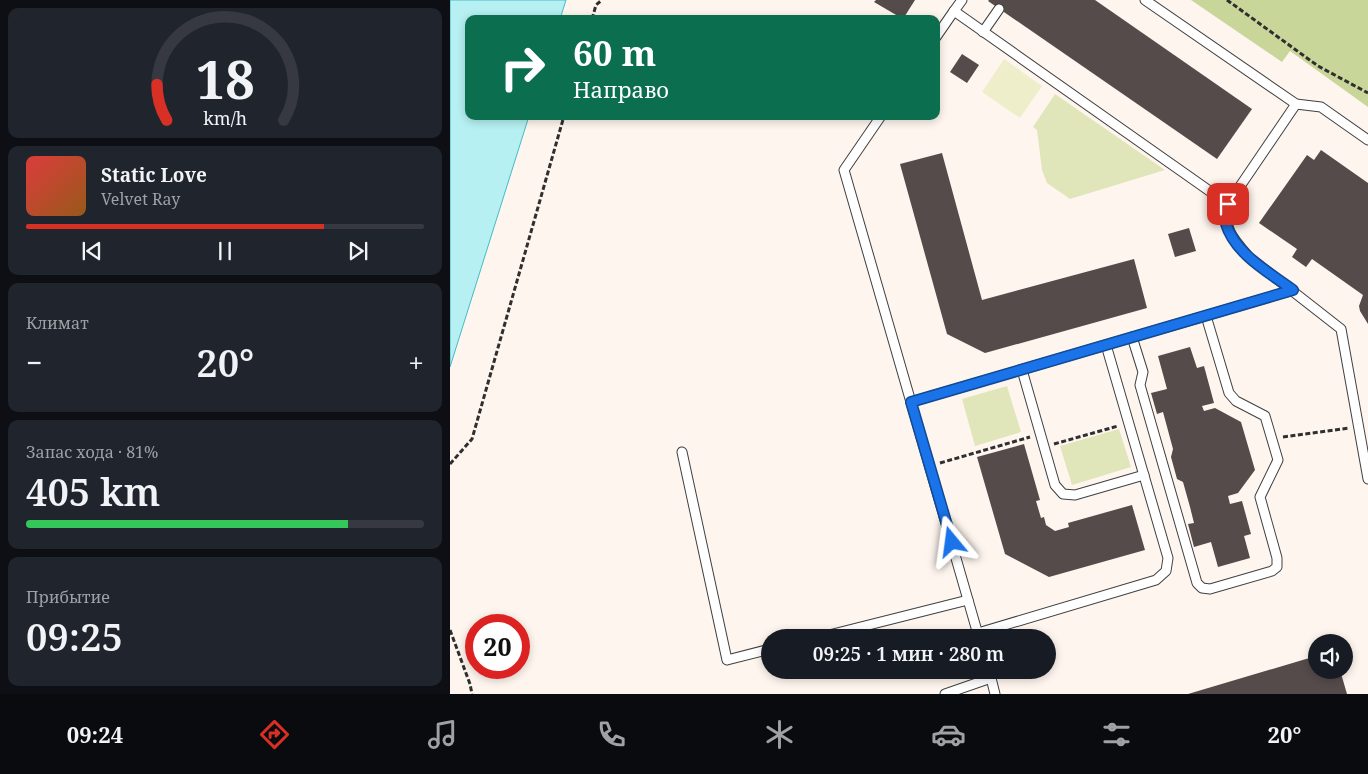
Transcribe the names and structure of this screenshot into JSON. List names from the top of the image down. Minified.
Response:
{"page":{"turn":["60 m","Направо"],"song":["Static Love","Velvet Ray"],"tile":["Климат",["Запас хода · 81%","405 km"],["Прибытие","09:25"]],"heat":["−","20°","+"],"limit":"20","trip":"09:25 · 1 мин · 280 m","tabs":["09:24","20°"],"gauge":["18","km/h"]}}
